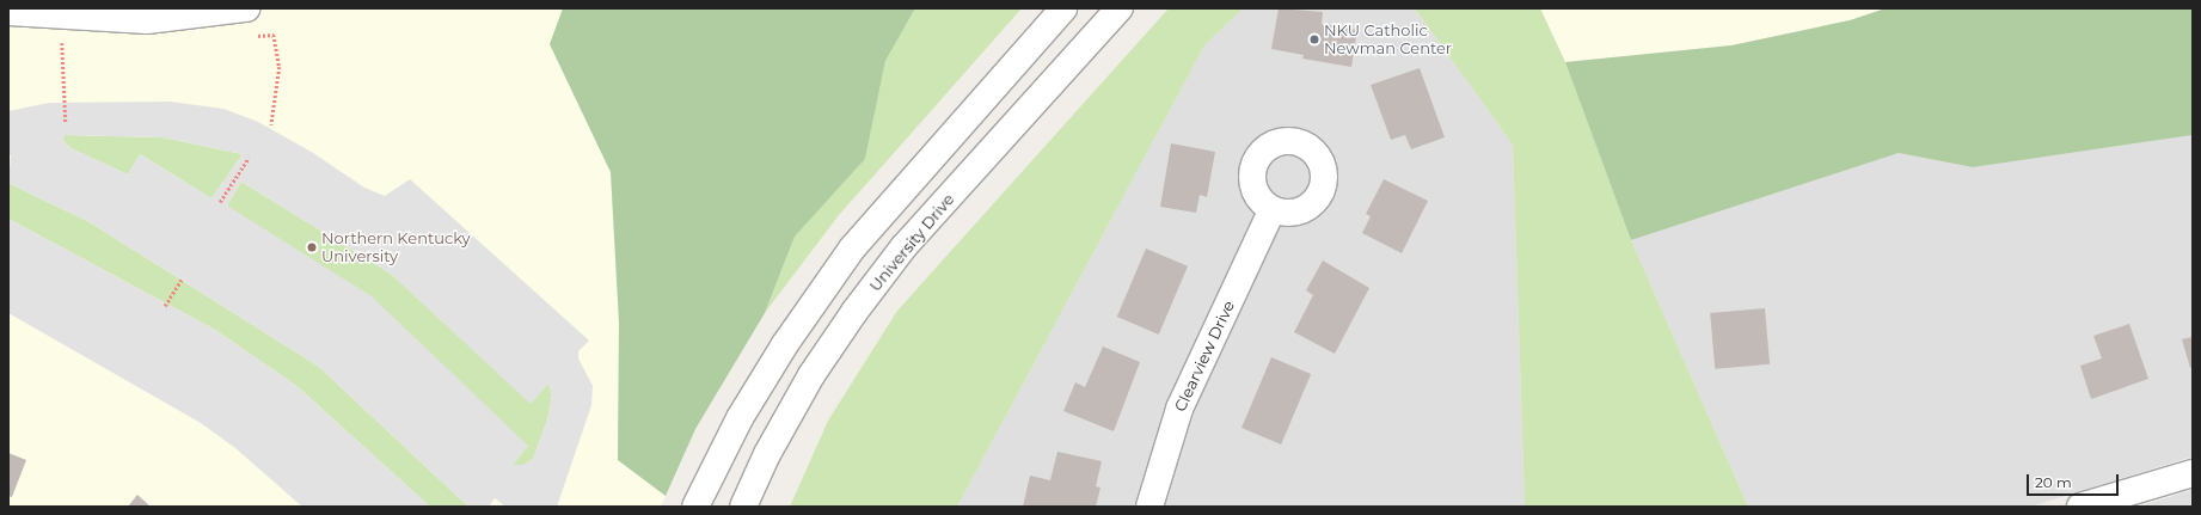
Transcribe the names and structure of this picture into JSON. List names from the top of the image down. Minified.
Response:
{"streets":{"street":["University Drive","Clearview Drive"]},"places":["NKU Catholic Newman Center","Northern Kentucky University"],"scale_bar":"20 m"}
